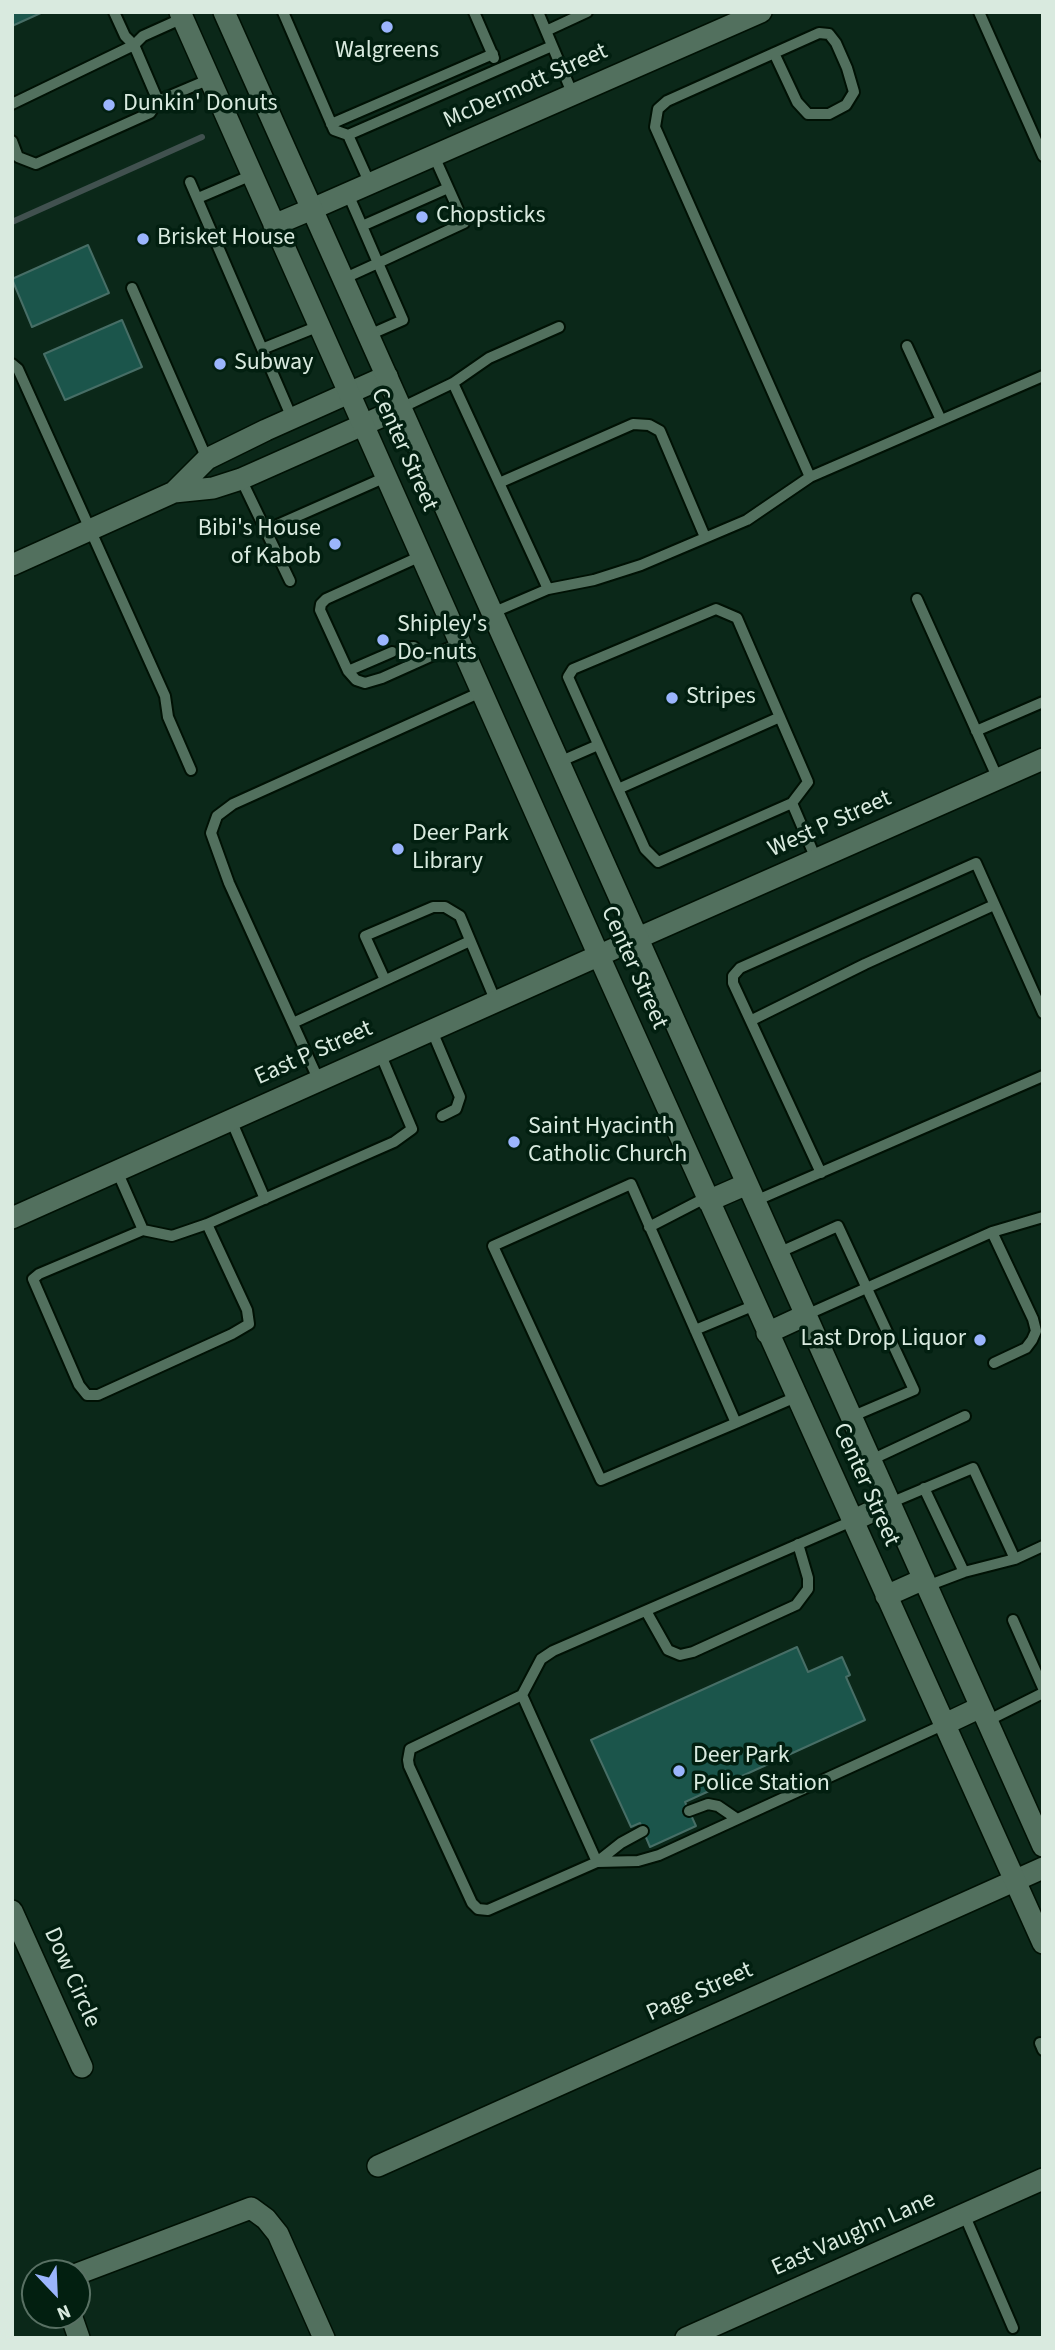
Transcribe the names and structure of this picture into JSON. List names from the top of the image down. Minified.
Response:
{"streets":{"main road":["McDermott Street","Center Street","West P Street","East P Street","Dow Circle","Page Street","East Vaughn Lane"]},"crossings":[["McDermott Street","Center Street"],["Center Street","West P Street"],["Center Street","East P Street"],["Center Street","Page Street"],["West P Street","East P Street"]],"places":["Walgreens","Dunkin' Donuts","Chopsticks","Brisket House","Subway","Bibi's House of Kabob","Shipley's Do-nuts","Stripes","Deer Park Library","Saint Hyacinth Catholic Church","Last Drop Liquor","Deer Park Police Station"],"north":"bottom right"}
